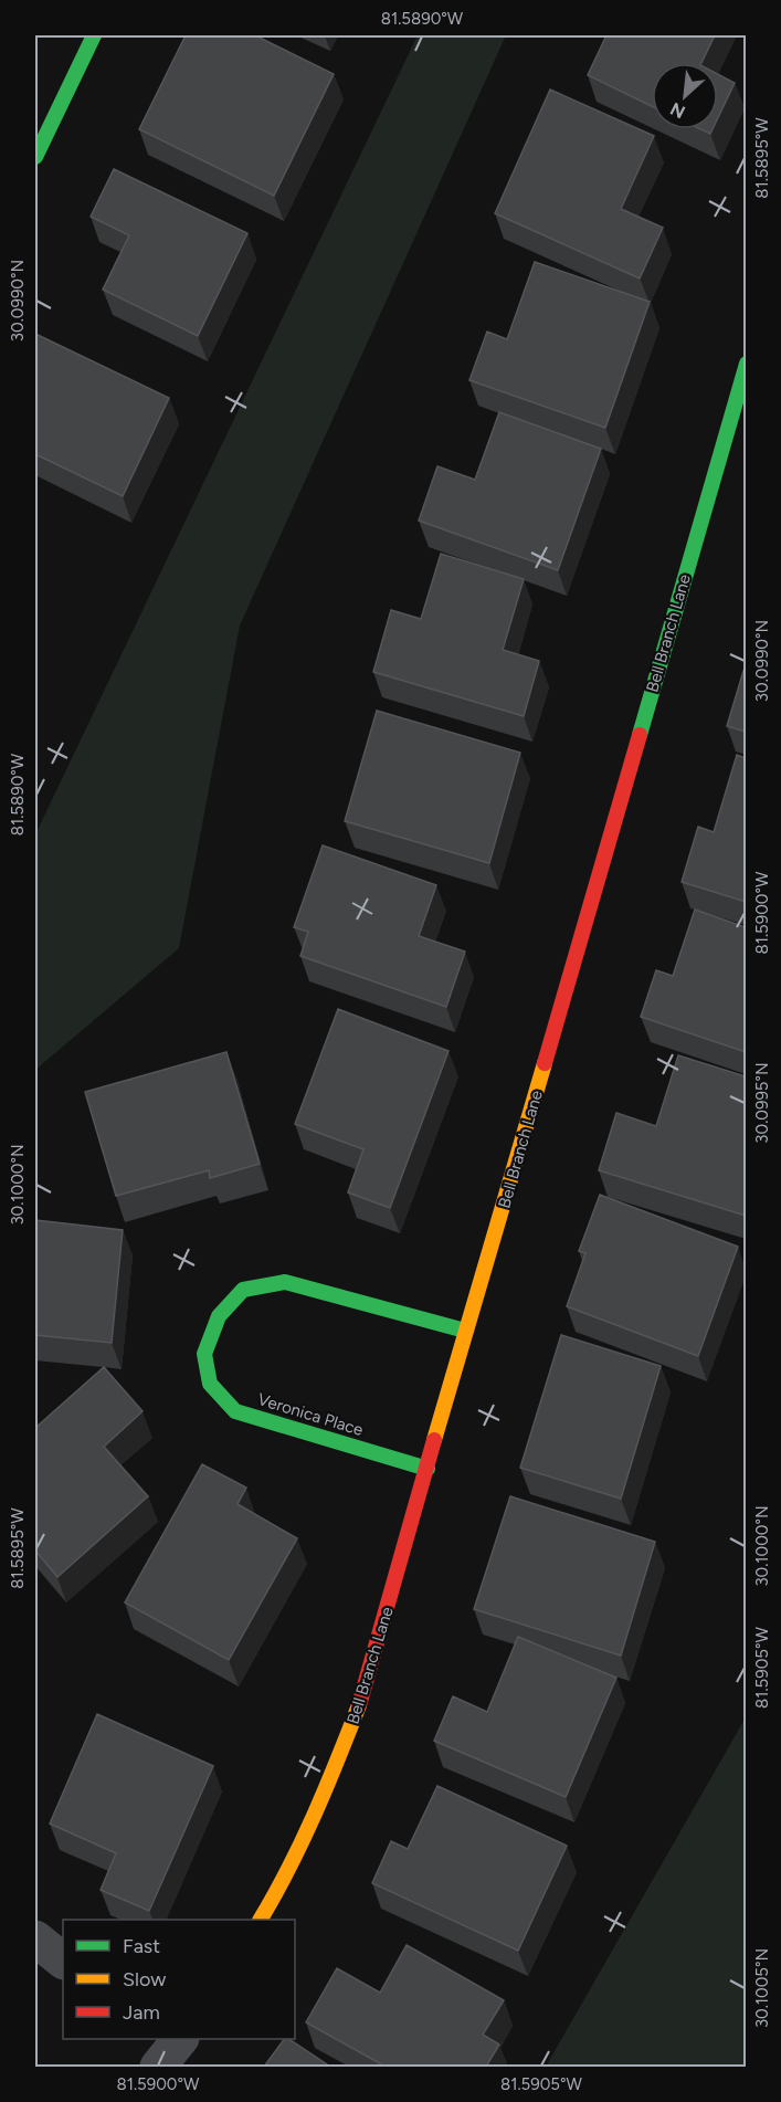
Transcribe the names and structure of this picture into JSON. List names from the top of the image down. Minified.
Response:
{"streets":{"street":["Bell Branch Lane","Veronica Place"]},"crossings":[["Bell Branch Lane","Veronica Place"]],"legend":["Fast","Slow","Jam"],"north":"bottom left","coordinates":["81.5890°W","81.5895°W","30.0990°N","81.5900°W","30.0995°N","30.1000°N","81.5905°W","30.1005°N"]}
